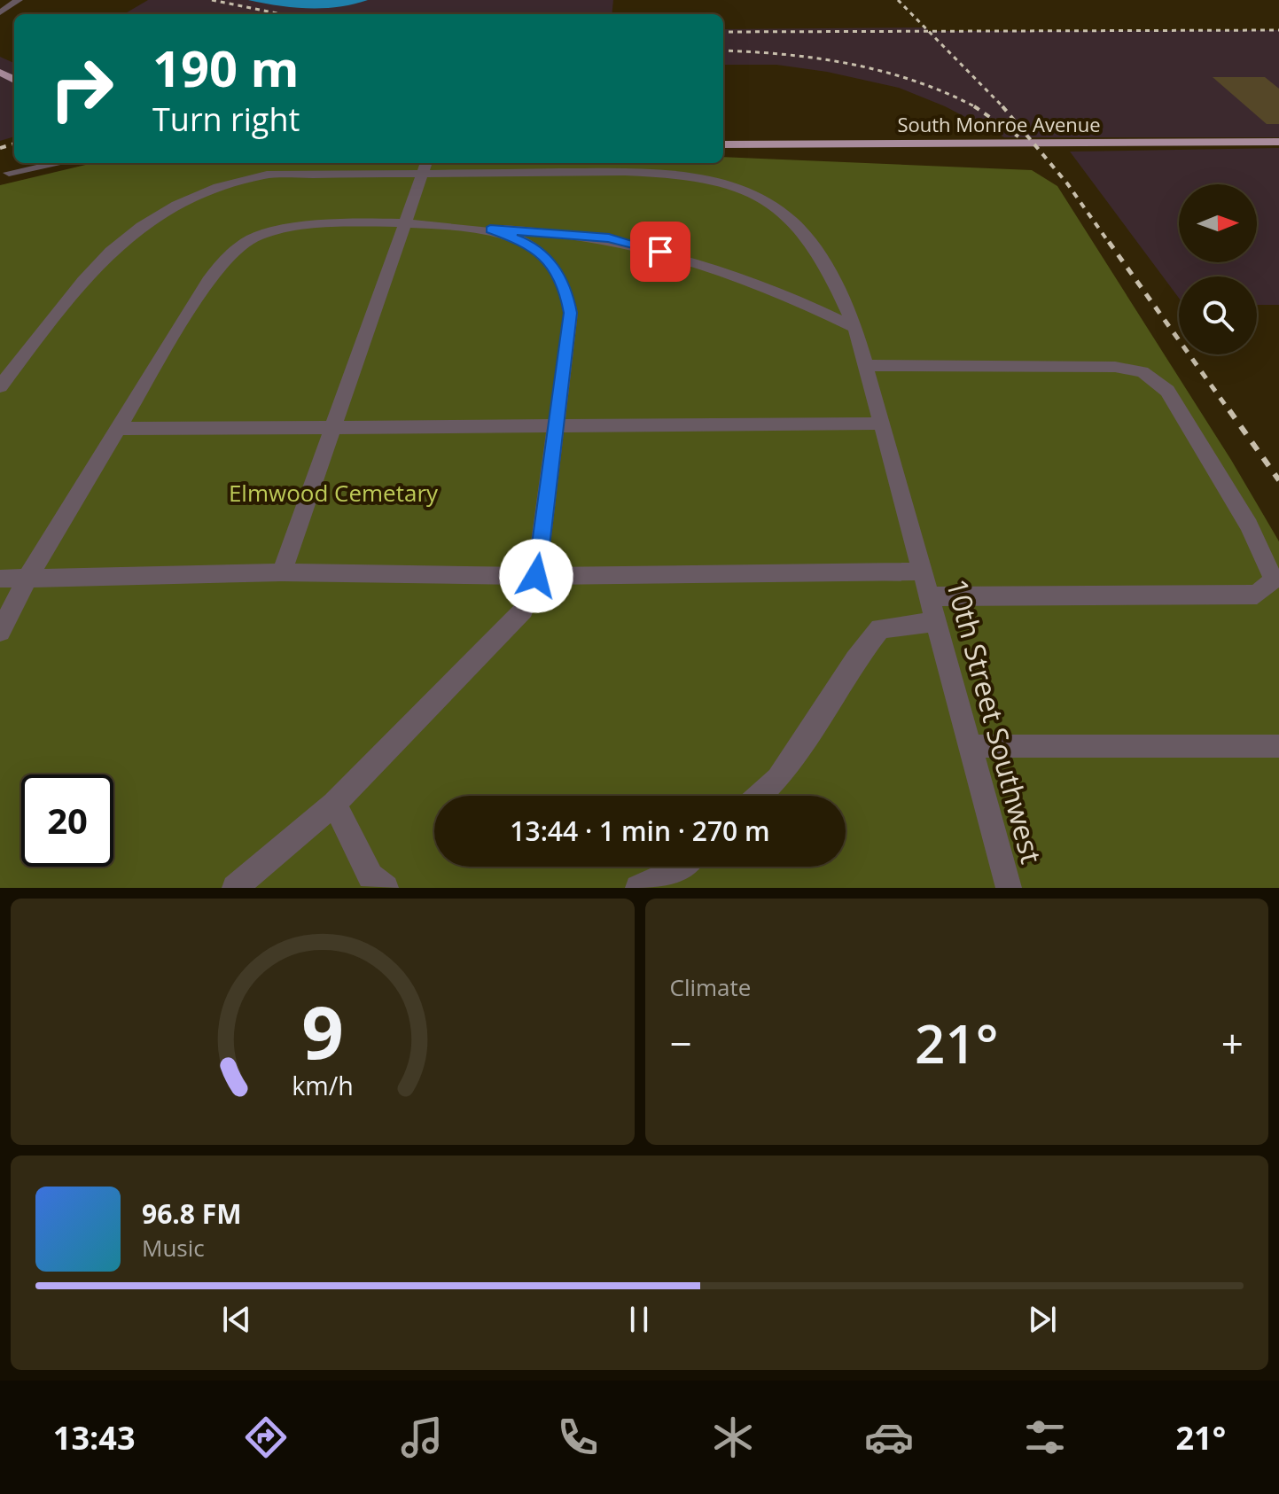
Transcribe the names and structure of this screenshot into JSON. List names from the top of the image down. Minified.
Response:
{"streets":{"main road":["South Monroe Avenue"],"street":["10th Street Southwest"]},"parks":["Elmwood Cemetary"],"north":"right","page":{"turn":["190 m","Turn right"],"limit":"20","trip":"13:44 · 1 min · 270 m","tile":"Climate","heat":["−","21°","+"],"song":["96.8 FM","Music"],"tabs":["13:43","21°"],"gauge":["9","km/h"]}}
